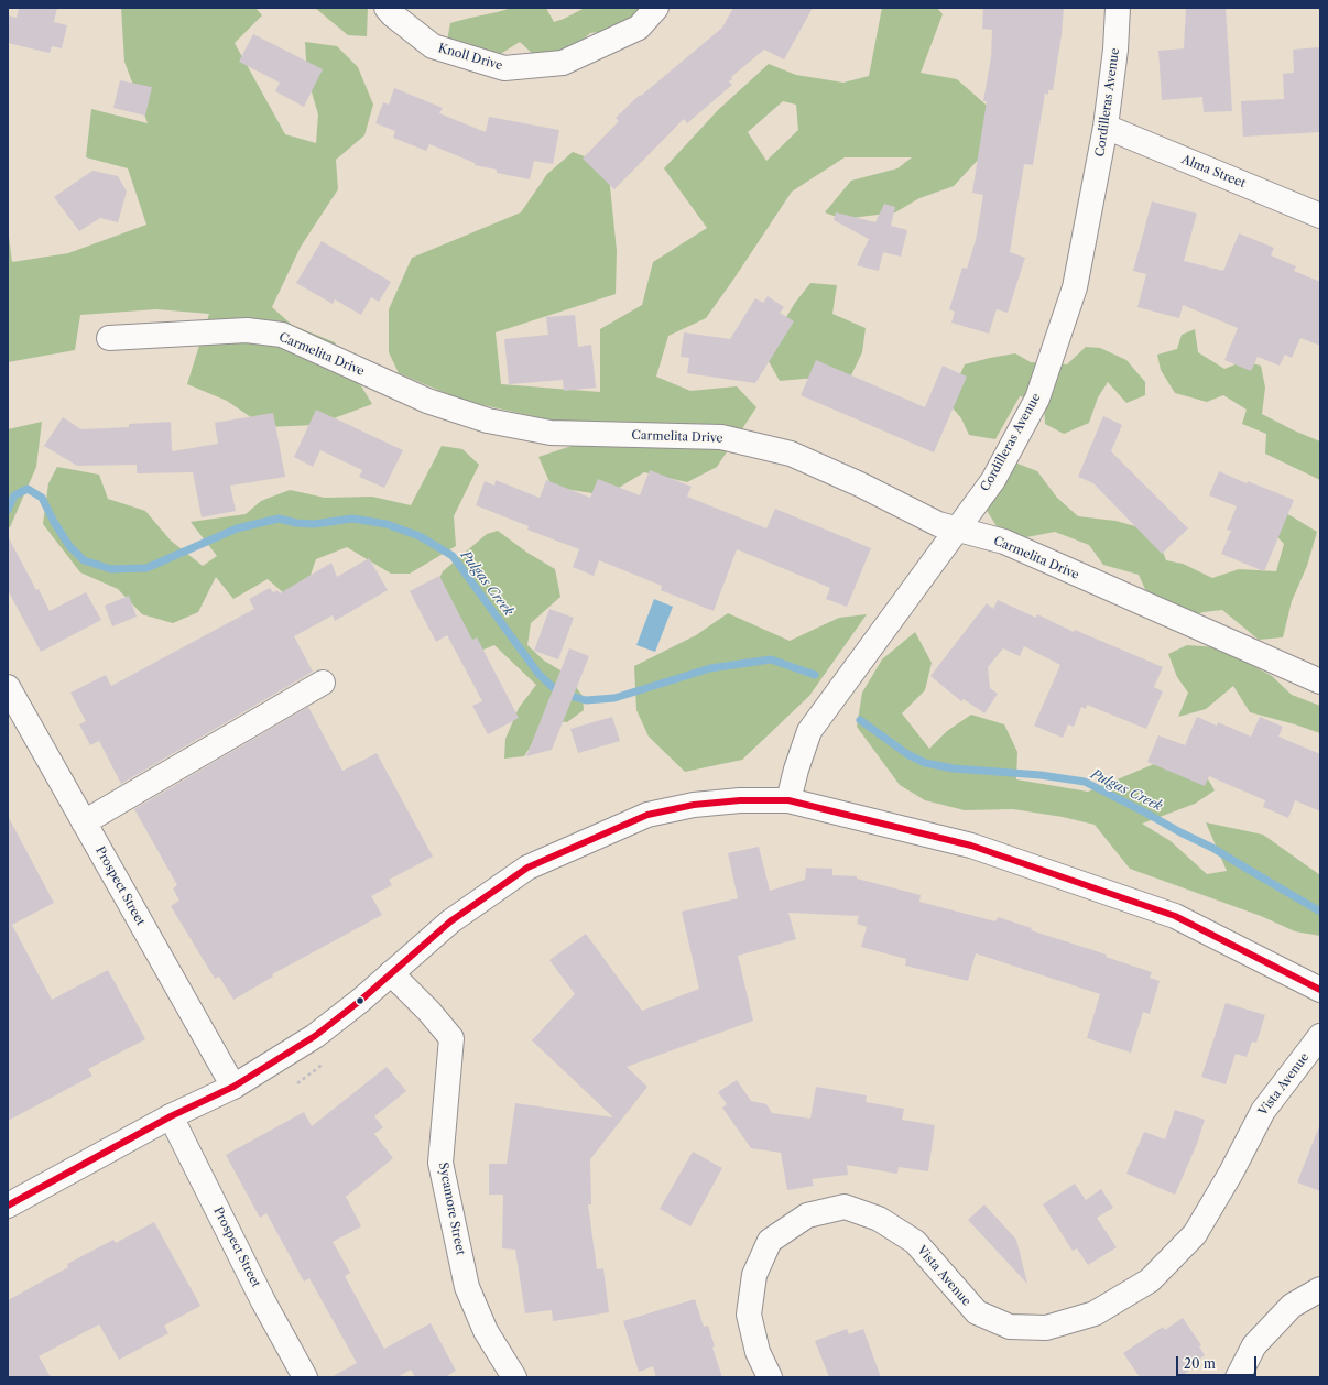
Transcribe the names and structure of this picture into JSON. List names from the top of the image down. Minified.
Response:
{"streets":{"street":["Knoll Drive","Cordilleras Avenue","Alma Street","Carmelita Drive","Prospect Street","Vista Avenue","Sycamore Street"]},"crossings":[["Cordilleras Avenue","Alma Street"],["Cordilleras Avenue","Carmelita Drive"]],"water":["Pulgas Creek"],"scale_bar":"20 m"}
